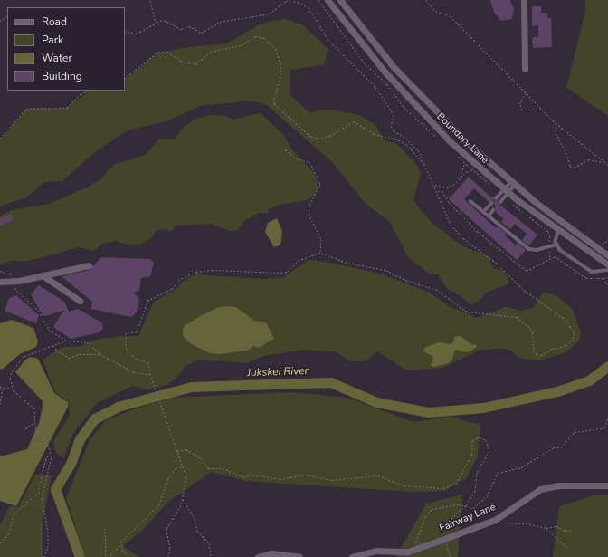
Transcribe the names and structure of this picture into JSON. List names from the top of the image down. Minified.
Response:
{"streets":{"street":["Boundary Lane","Fairway Lane"]},"water":["Jukskei River"],"legend":["Road","Park","Water","Building"]}
